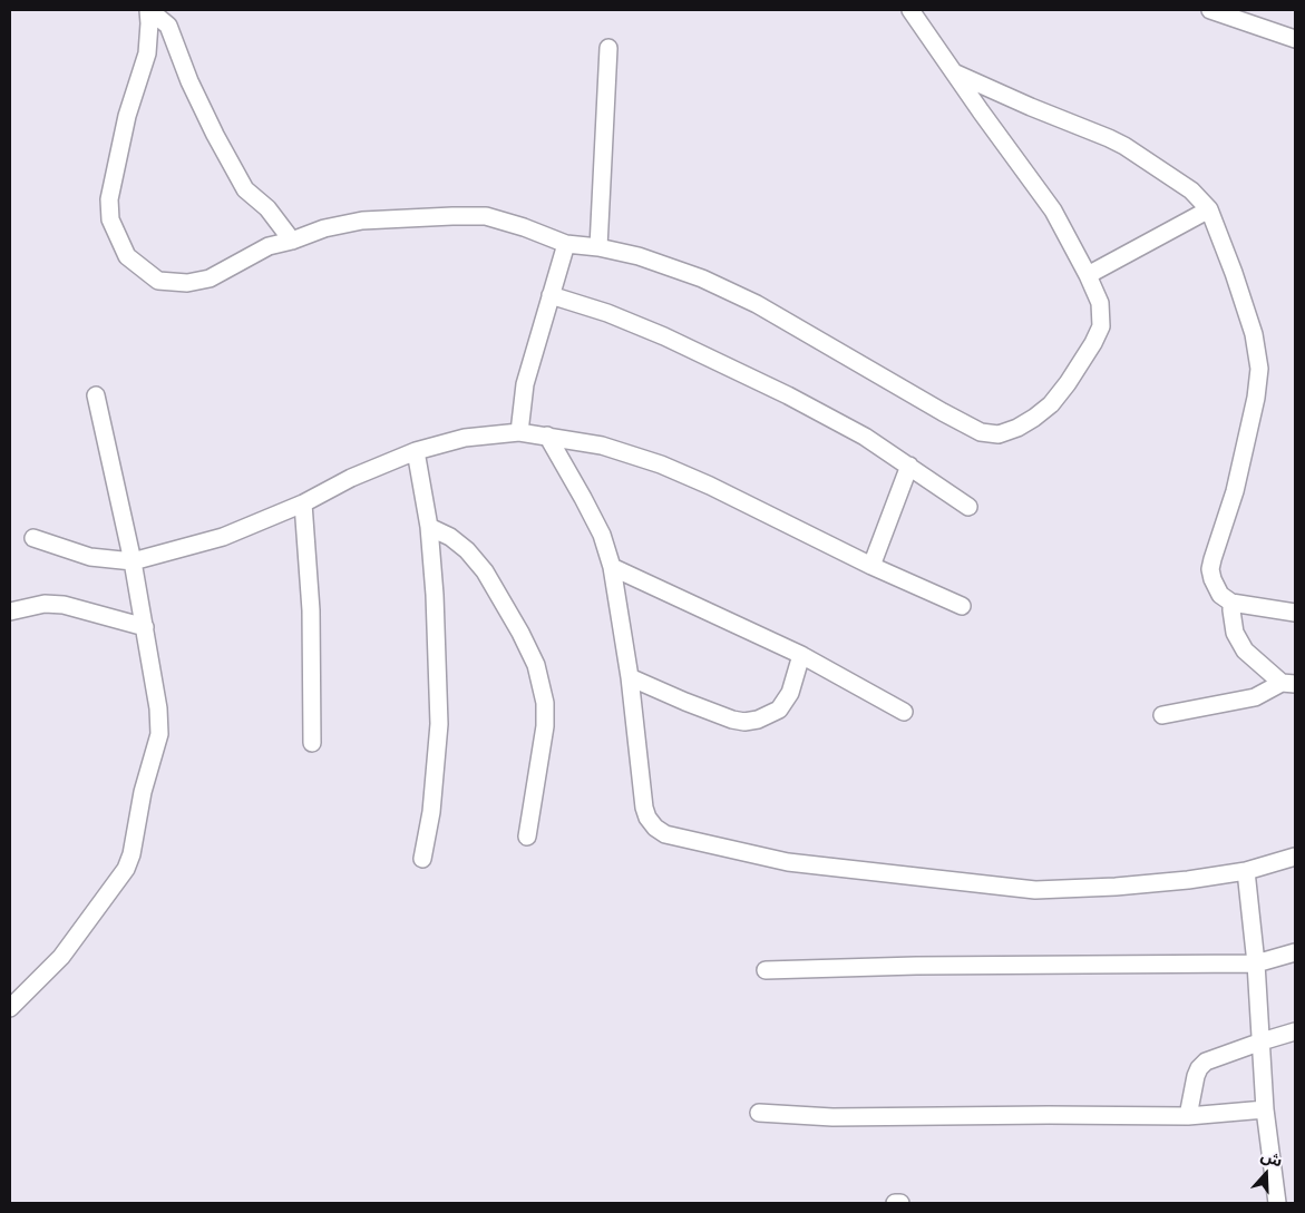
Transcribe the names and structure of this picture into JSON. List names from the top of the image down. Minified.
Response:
{"north":"top"}
